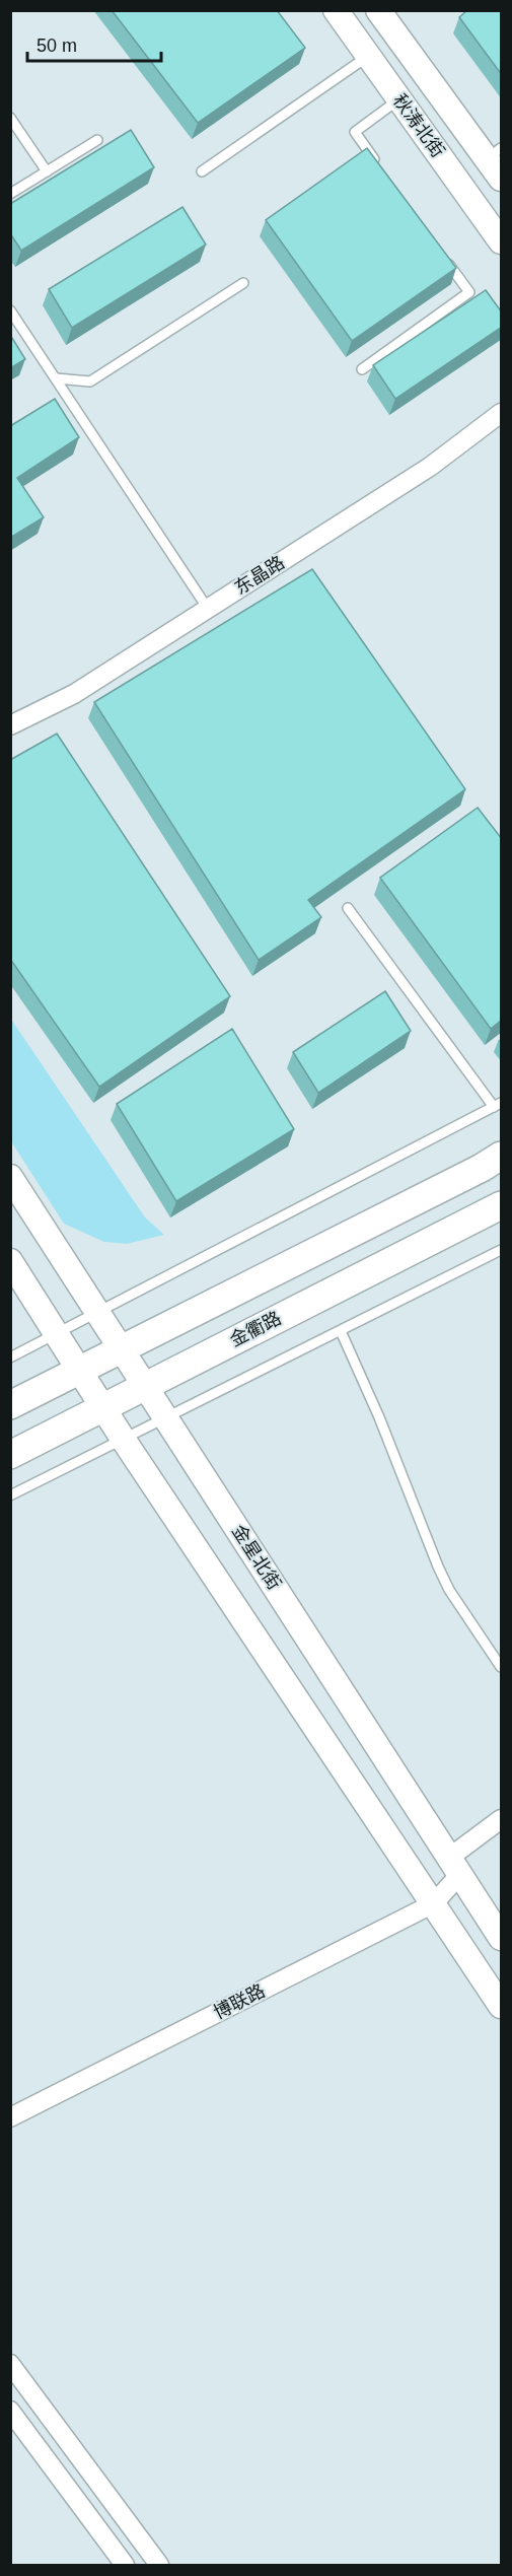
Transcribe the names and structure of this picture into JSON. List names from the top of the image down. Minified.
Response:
{"streets":{"main road":["秋涛北街","金衢路","金星北街"],"street":["东晶路","博联路"]},"crossings":[["金衢路","金星北街"],["金星北街","博联路"]],"scale_bar":"50 m"}
